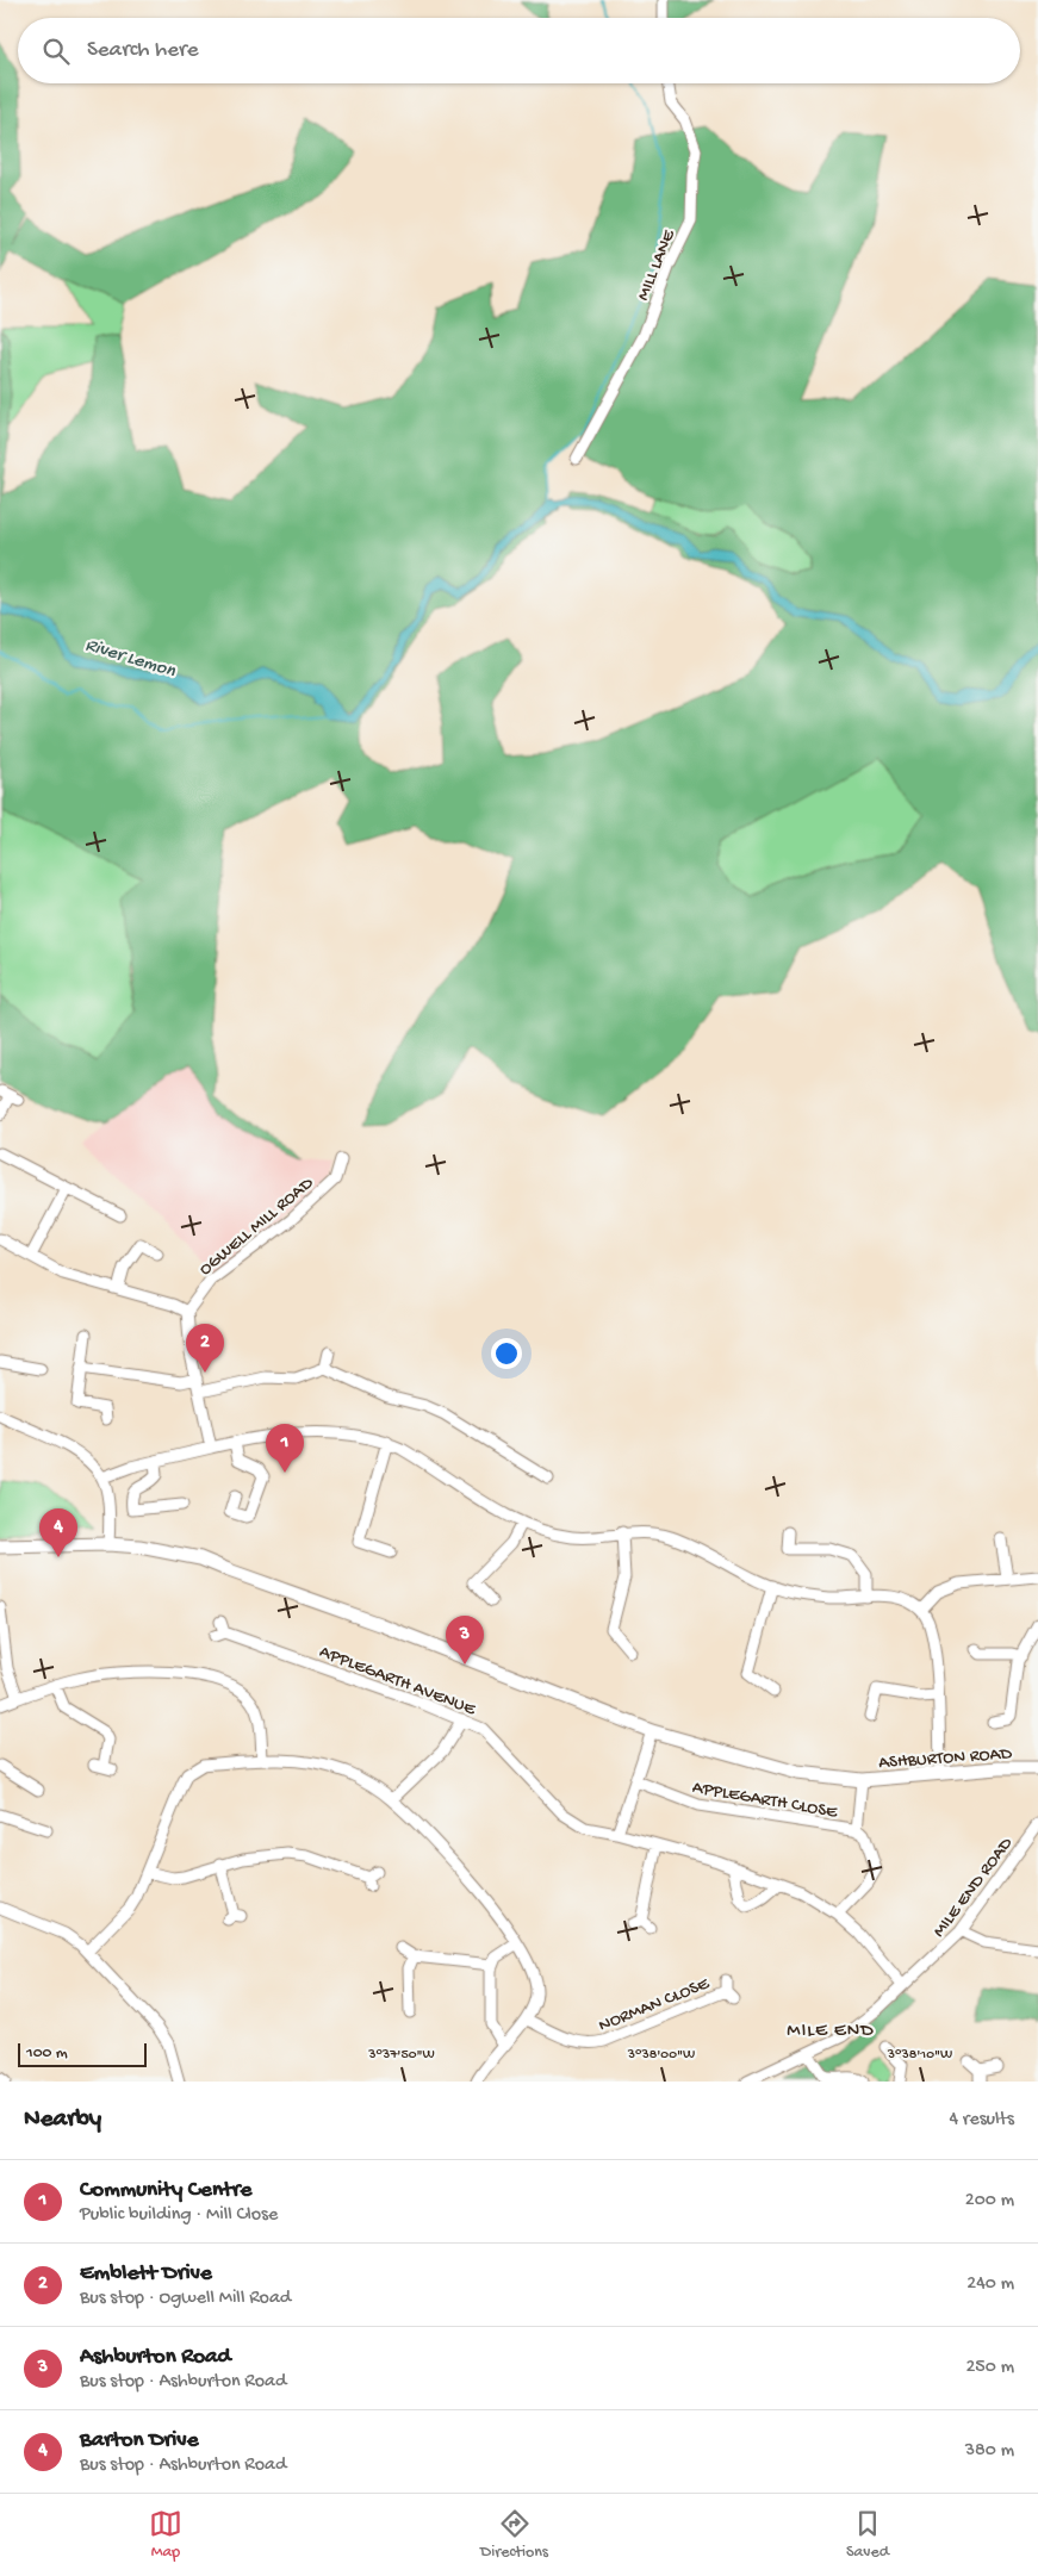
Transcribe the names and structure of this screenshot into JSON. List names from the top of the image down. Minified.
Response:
{"streets":{"main road":["ASHBURTON ROAD"],"street":["MILL LANE","OGWELL MILL ROAD","APPLEGARTH AVENUE","APPLEGARTH CLOSE","MILE END ROAD","NORMAN CLOSE"]},"crossings":[["APPLEGARTH AVENUE","APPLEGARTH CLOSE"],["APPLEGARTH AVENUE","MILE END ROAD"],["ASHBURTON ROAD","APPLEGARTH CLOSE"]],"districts":["MILE END"],"water":["River Lemon"],"scale_bar":"100 m","page":{"search":"Search here","pins":["2","1","4","3"],"scale":"100 m","heading":["Nearby","4 results"],"list":[{"mark":"1","name":"Community Centre","note":"Public building · Mill Close","value":"200 m"},{"mark":"2","name":"Emblett Drive","note":"Bus stop · Ogwell Mill Road","value":"240 m"},{"mark":"3","name":"Ashburton Road","note":"Bus stop · Ashburton Road","value":"250 m"},{"mark":"4","name":"Barton Drive","note":"Bus stop · Ashburton Road","value":"380 m"}],"nav":["Map","Directions","Saved"]},"coordinates":["3°37'50\"W","3°38'00\"W","3°38'10\"W"]}
